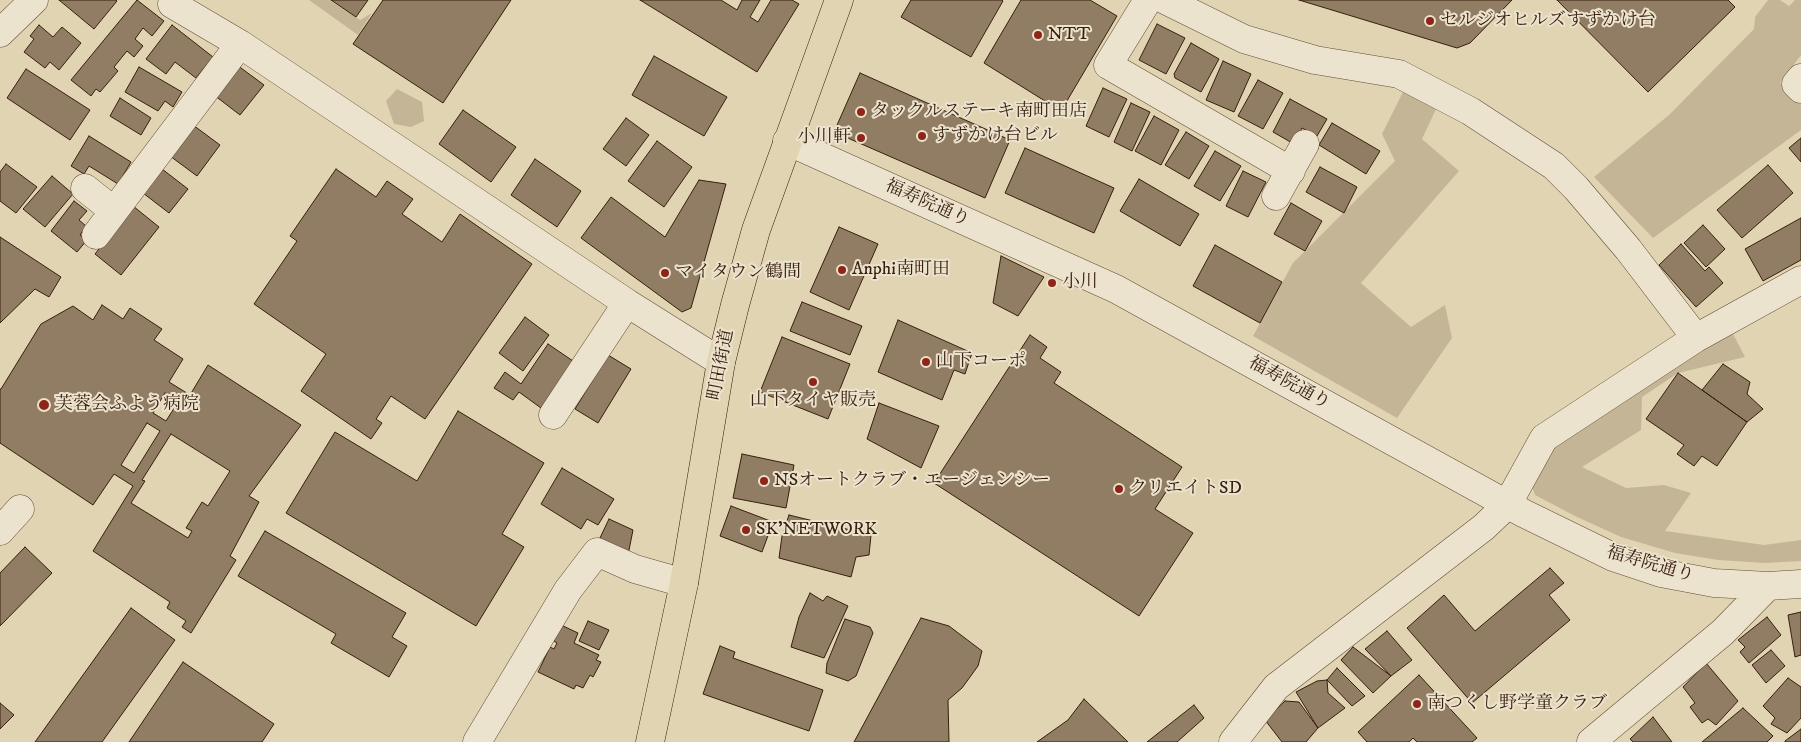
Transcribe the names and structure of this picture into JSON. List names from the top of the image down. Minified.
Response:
{"streets":{"main road":["町田街道"],"street":["福寿院通り"]},"crossings":[["福寿院通り","町田街道"]],"places":["セルジオヒルズすずかけ台","NTT","タックルステーキ南町田店","すずかけ台ビル","小川軒","Anphi南町田","マイタウン鶴間","小川","山下コーポ","山下タイヤ販売","芙蓉会ふよう病院","NSオートクラブ・エージェンシー","クリエイトSD","SK’NETWORK","南つくし野学童クラブ"]}
